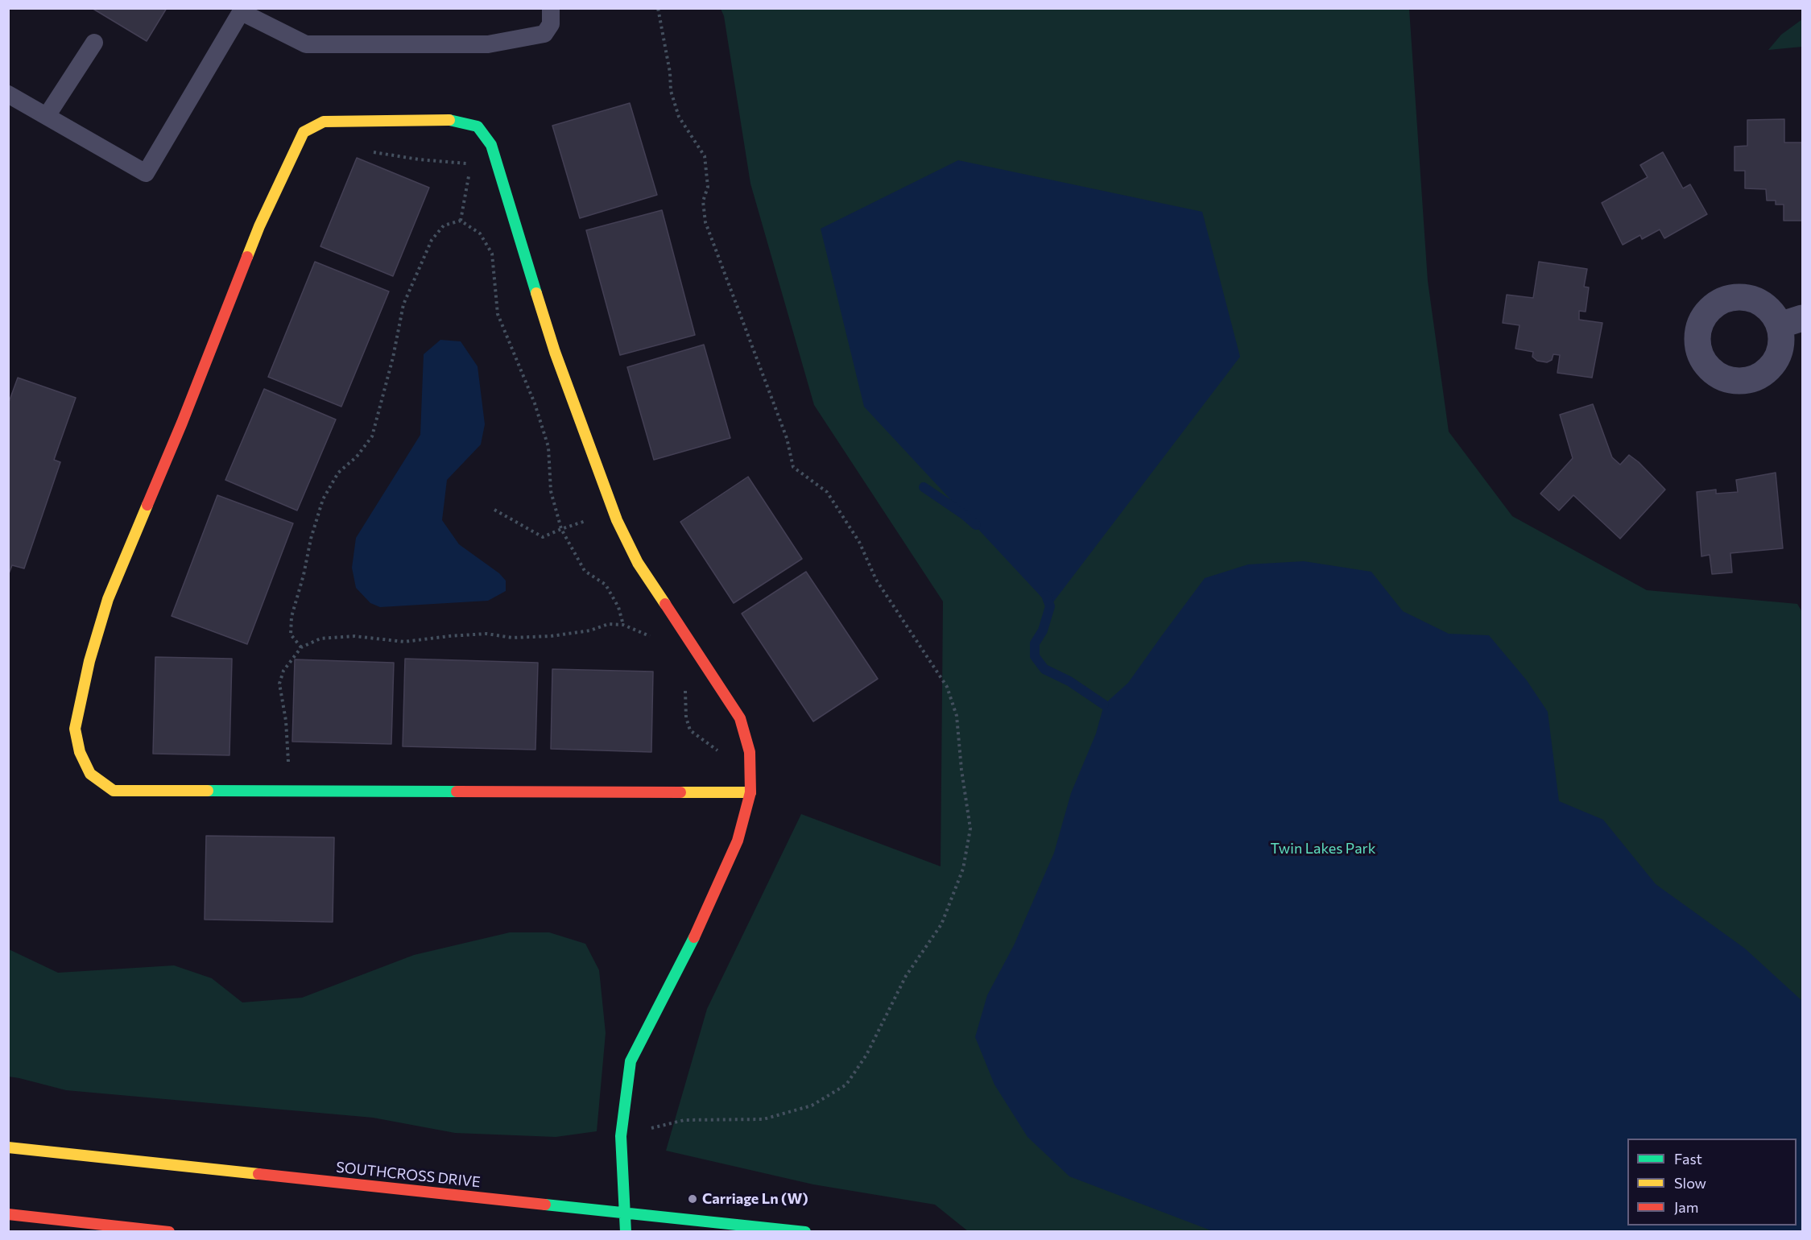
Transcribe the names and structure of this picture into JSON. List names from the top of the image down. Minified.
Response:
{"streets":{"street":["SOUTHCROSS DRIVE"]},"parks":["Twin Lakes Park"],"places":["Carriage Ln (W)"],"legend":["Fast","Slow","Jam"]}
